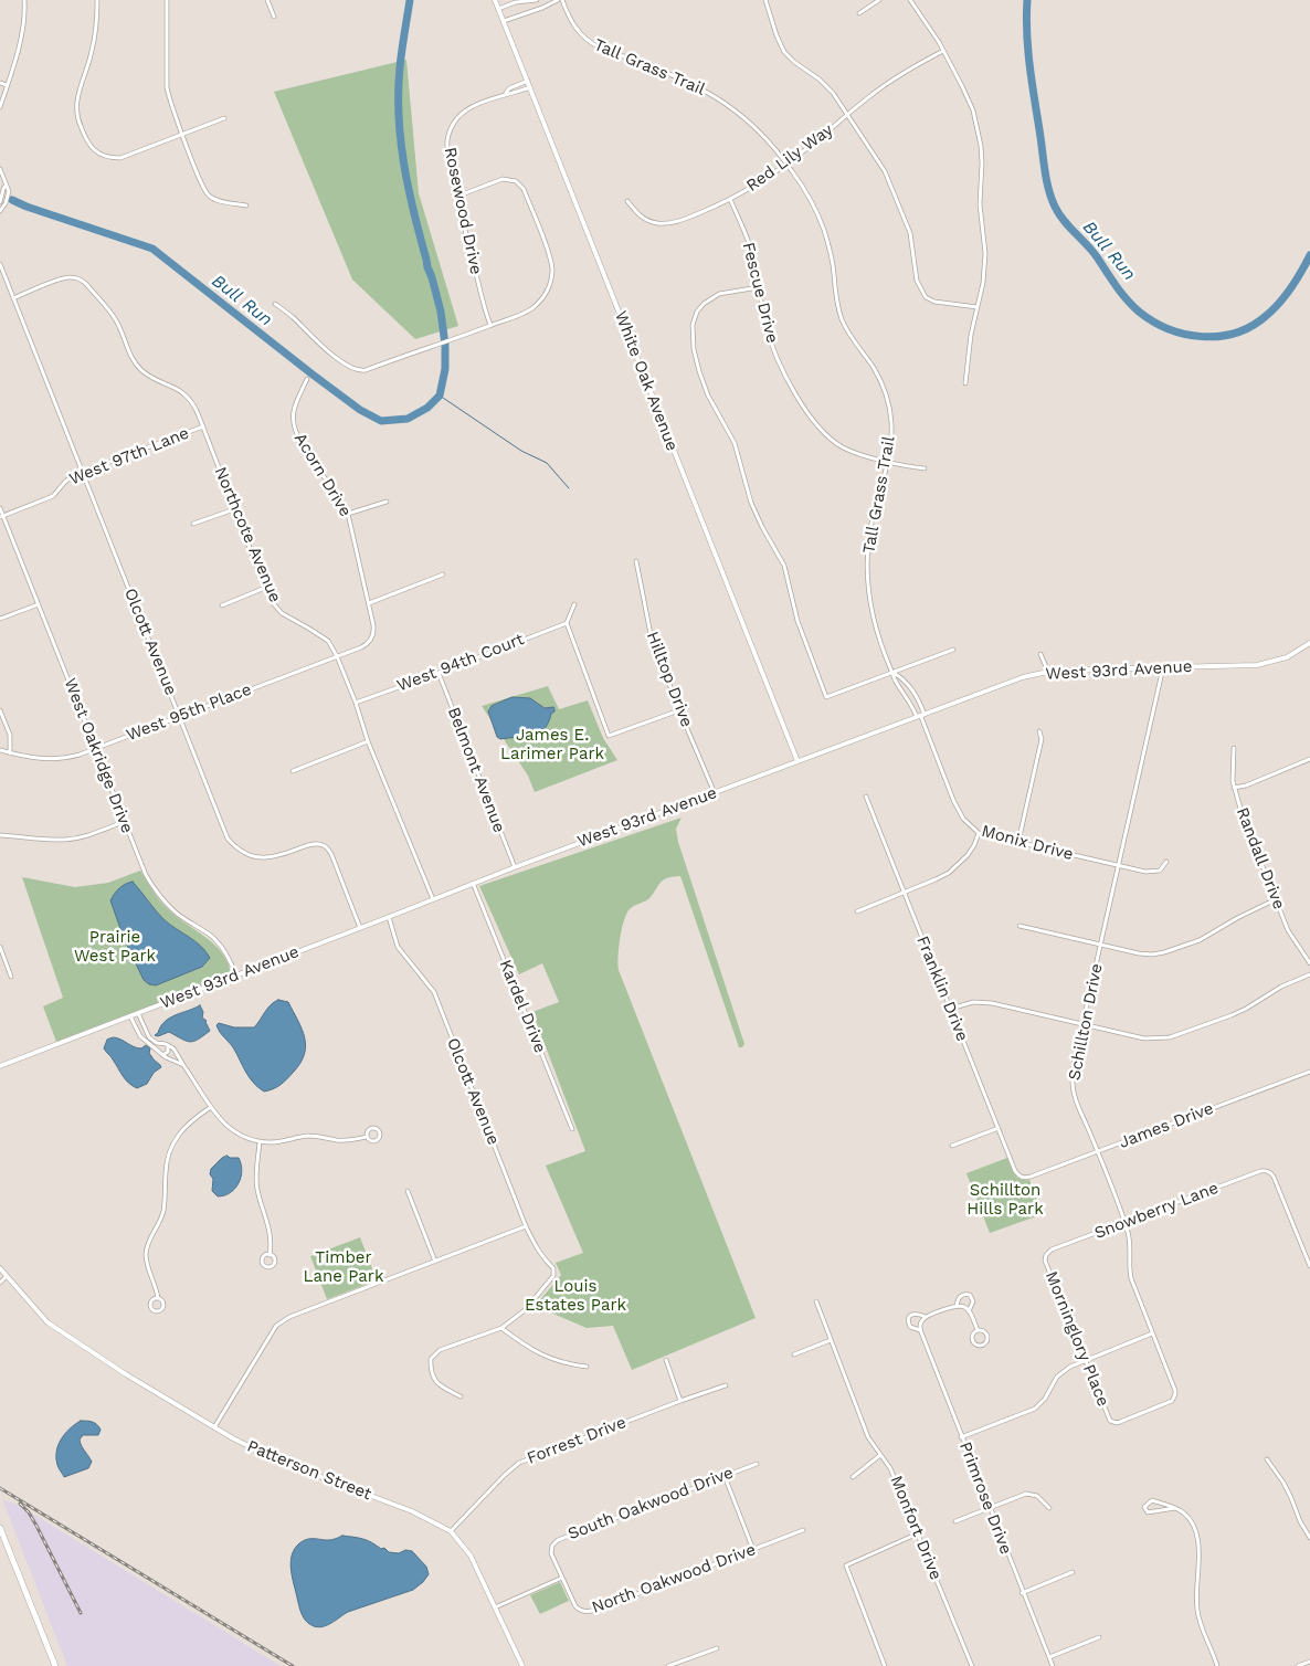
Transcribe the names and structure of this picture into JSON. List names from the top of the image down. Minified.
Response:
{"streets":{"street":["Tall Grass Trail","Red Lily Way","Rosewood Drive","Fescue Drive","White Oak Avenue","West 97th Lane","Acorn Drive","Northcote Avenue","Olcott Avenue","West 94th Court","West 93rd Avenue","Hilltop Drive","West 95th Place","West Oakridge Drive","Belmont Avenue","Monix Drive","Randall Drive","Franklin Drive","Kardel Drive","Schillton Drive","James Drive","Snowberry Lane","Morninglory Place","Forrest Drive","Patterson Street","Primrose Drive","South Oakwood Drive","Monfort Drive","North Oakwood Drive"]},"crossings":[["Tall Grass Trail","Red Lily Way"],["Tall Grass Trail","Fescue Drive"],["Tall Grass Trail","West 93rd Avenue"],["Tall Grass Trail","Monix Drive"],["Red Lily Way","Fescue Drive"],["Rosewood Drive","White Oak Avenue"],["White Oak Avenue","West 93rd Avenue"],["West 97th Lane","Northcote Avenue"],["West 97th Lane","Olcott Avenue"],["West 97th Lane","West Oakridge Drive"],["Acorn Drive","West 95th Place"],["Northcote Avenue","Olcott Avenue"],["Northcote Avenue","West 94th Court"],["Northcote Avenue","West 93rd Avenue"],["Northcote Avenue","West 95th Place"],["Olcott Avenue","West 93rd Avenue"],["Olcott Avenue","West 95th Place"],["West 94th Court","Belmont Avenue"],["West 93rd Avenue","Hilltop Drive"],["West 93rd Avenue","West Oakridge Drive"],["West 93rd Avenue","Belmont Avenue"],["West 93rd Avenue","Monix Drive"],["West 93rd Avenue","Kardel Drive"],["West 93rd Avenue","Schillton Drive"],["West 95th Place","West Oakridge Drive"],["Monix Drive","Schillton Drive"],["Franklin Drive","James Drive"],["Schillton Drive","James Drive"],["Schillton Drive","Snowberry Lane"],["Schillton Drive","Morninglory Place"],["Snowberry Lane","Morninglory Place"],["Forrest Drive","Patterson Street"],["South Oakwood Drive","North Oakwood Drive"]],"water":["Bull Run"],"parks":["James E. Larimer Park","Prairie West Park","Schillton Hills Park","Timber Lane Park","Louis Estates Park"]}
